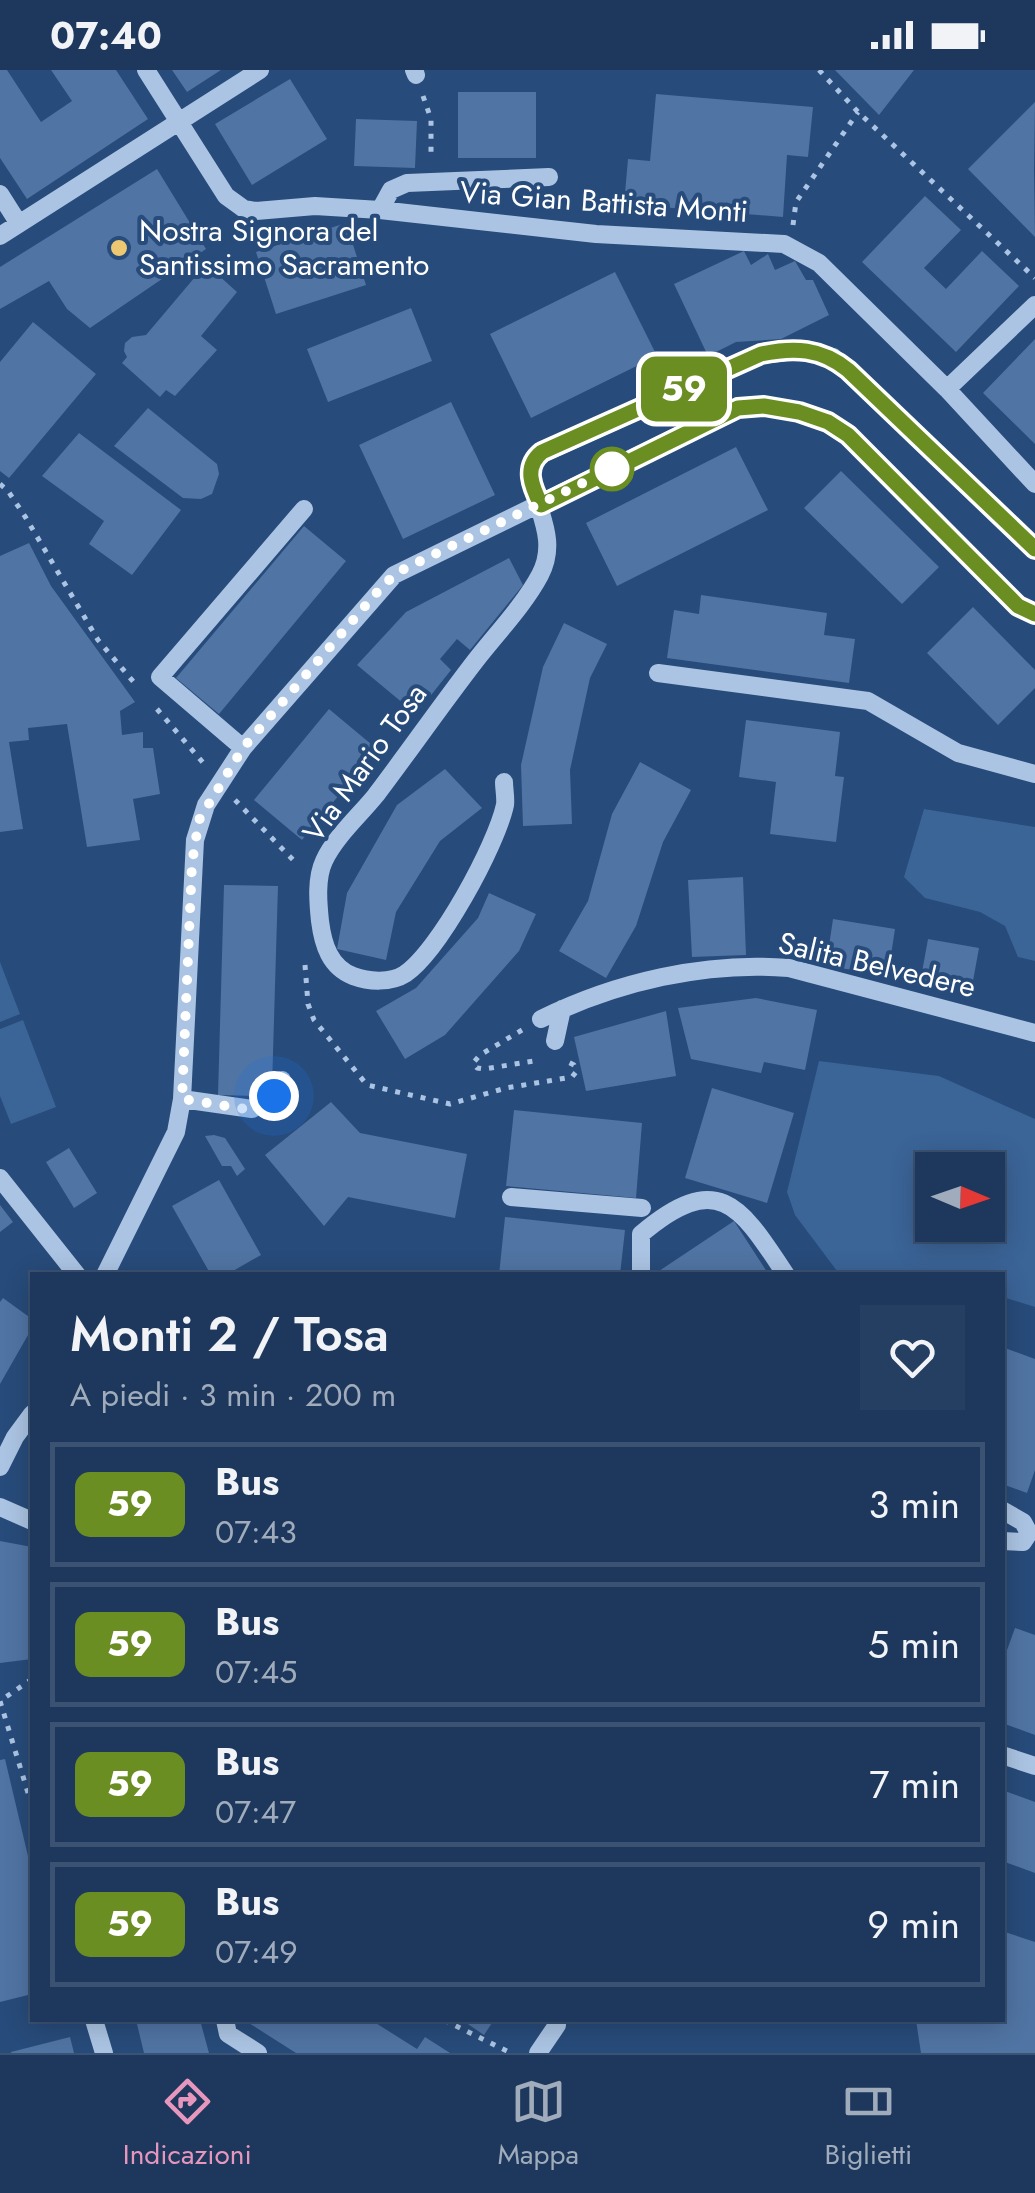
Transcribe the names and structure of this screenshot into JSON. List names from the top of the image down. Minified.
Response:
{"streets":{"street":["Via Gian Battista Monti","Via Mario Tosa","Salita Belvedere"]},"places":["Nostra Signora del Santissimo Sacramento"],"lines":["bus line 59"],"north":"right","page":{"status":"07:40","on_map":"59","heading":["Monti 2 / Tosa","A piedi · 3 min · 200 m"],"list":[{"mark":"59","name":"Bus","note":"07:43","value":"3 min"},{"mark":"59","name":"Bus","note":"07:45","value":"5 min"},{"mark":"59","name":"Bus","note":"07:47","value":"7 min"},{"mark":"59","name":"Bus","note":"07:49","value":"9 min"}],"tabs":["Indicazioni","Mappa","Biglietti"]}}
